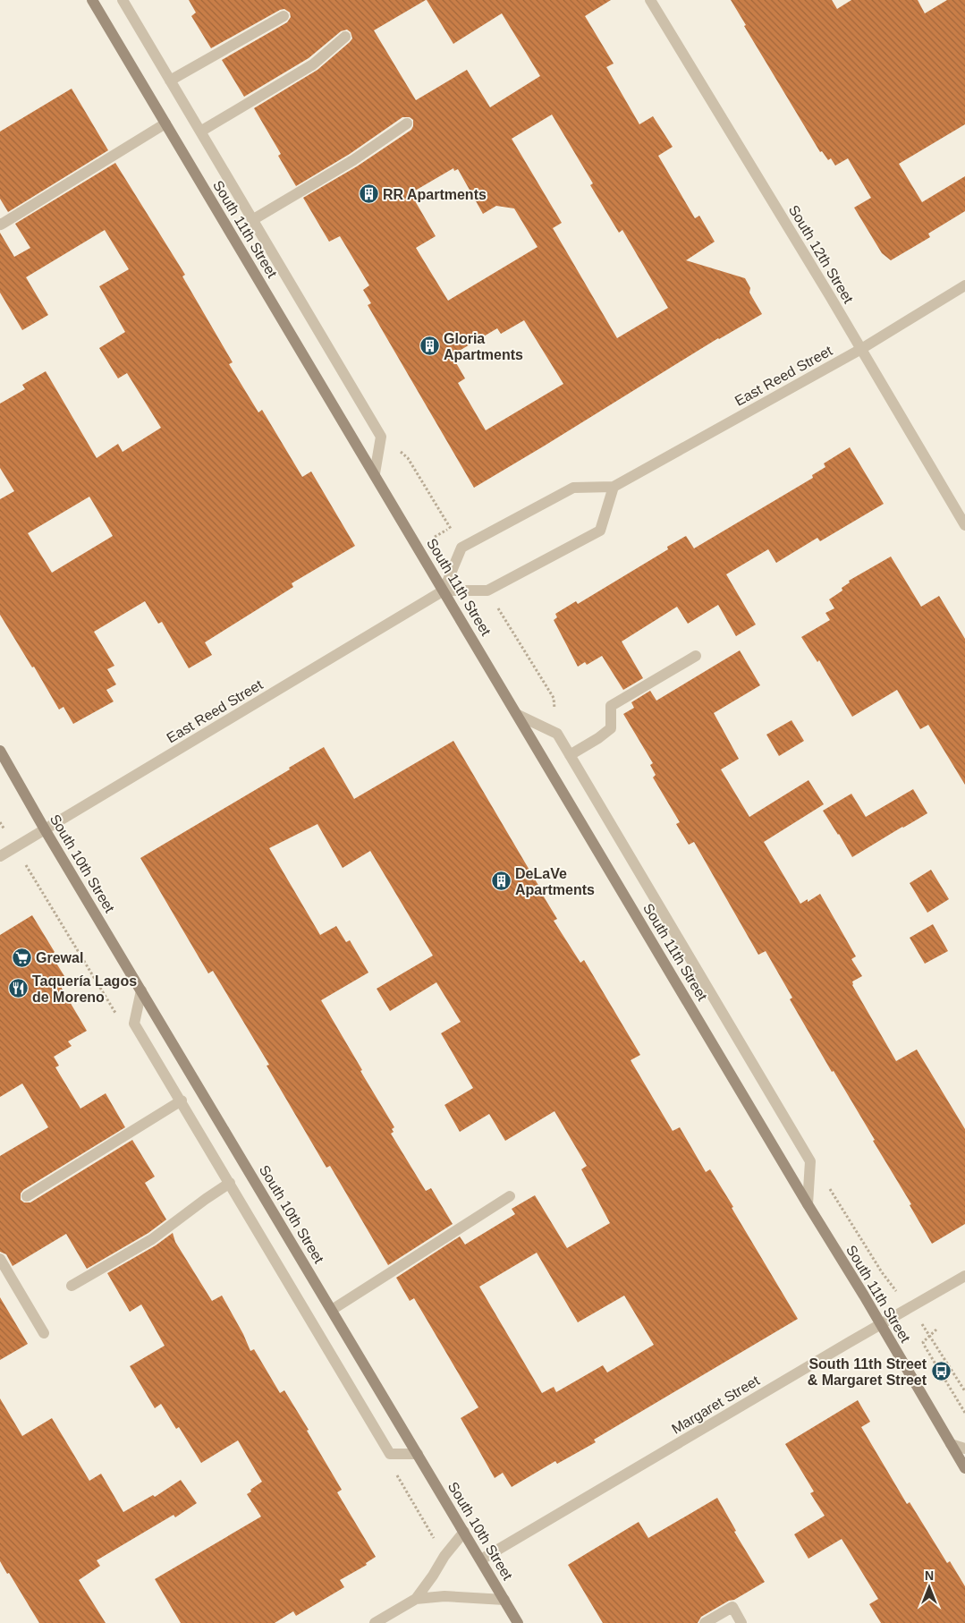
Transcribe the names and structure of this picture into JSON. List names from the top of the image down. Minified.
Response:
{"streets":{"main road":["South 11th Street","South 10th Street"],"street":["South 12th Street","East Reed Street","Margaret Street"]},"crossings":[["South 11th Street","East Reed Street"],["South 11th Street","Margaret Street"],["South 12th Street","East Reed Street"],["East Reed Street","South 10th Street"],["South 10th Street","Margaret Street"]],"places":{"building":["RR Apartments","Gloria Apartments","DeLaVe Apartments"],"supermarket":["Grewal"],"restaurant":["Taquería Lagos de Moreno"],"bus stop":["South 11th Street & Margaret Street"]},"north":"top"}
